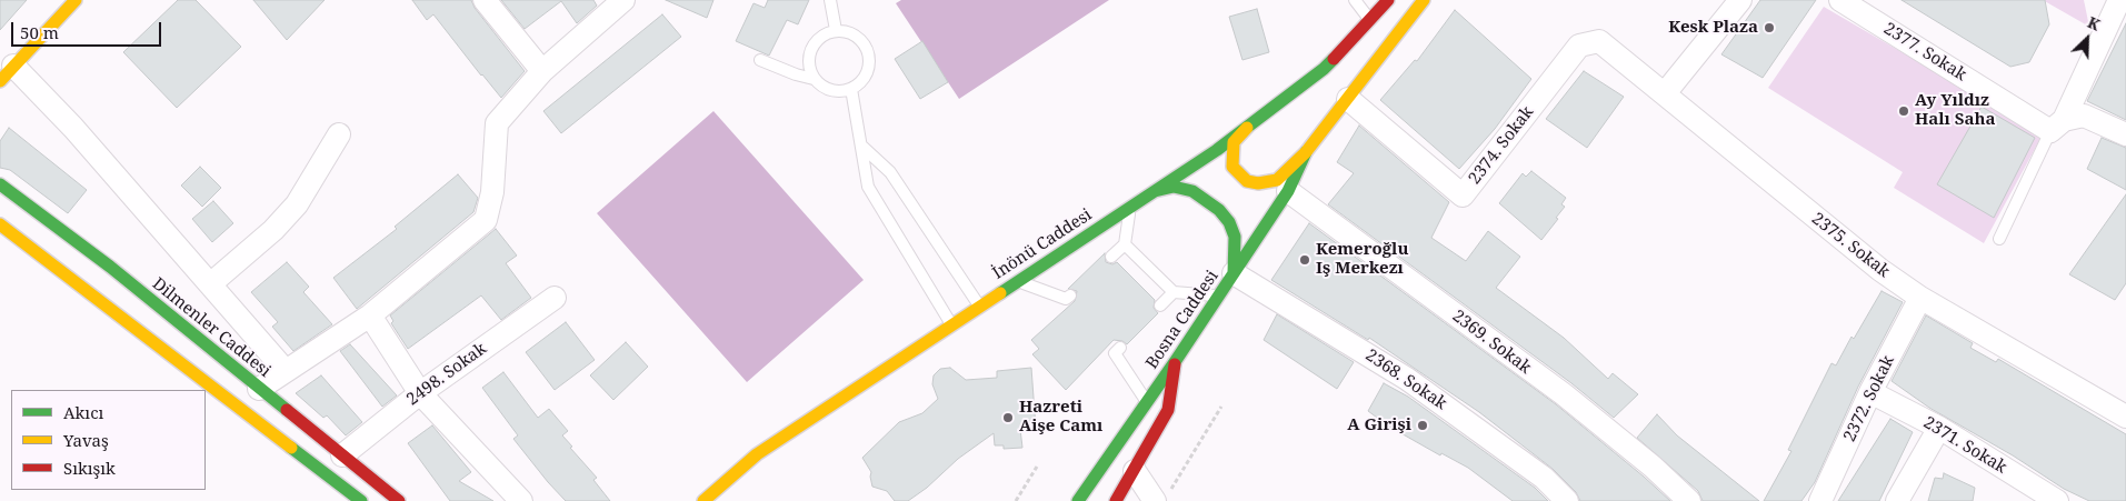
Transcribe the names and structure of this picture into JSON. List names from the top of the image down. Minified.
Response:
{"streets":{"main road":["İnönü Caddesi","Bosna Caddesi","Dilmenler Caddesi"],"street":["2377. Sokak","2374. Sokak","2375. Sokak","2369. Sokak","2498. Sokak","2368. Sokak","2372. Sokak","2371. Sokak"]},"crossings":[["2374. Sokak","2375. Sokak"],["İnönü Caddesi","Bosna Caddesi"],["İnönü Caddesi","2368. Sokak"],["2375. Sokak","2372. Sokak"],["Bosna Caddesi","2369. Sokak"],["Bosna Caddesi","2368. Sokak"],["Dilmenler Caddesi","2498. Sokak"],["2372. Sokak","2371. Sokak"]],"places":["Kesk Plaza","Ay Yıldız Halı Saha","Kemeroğlu Iş Merkezı","Hazreti Aişe Camı","A Girişi"],"legend":["Akıcı","Yavaş","Sıkışık"],"scale_bar":"50 m","north":"top right"}
